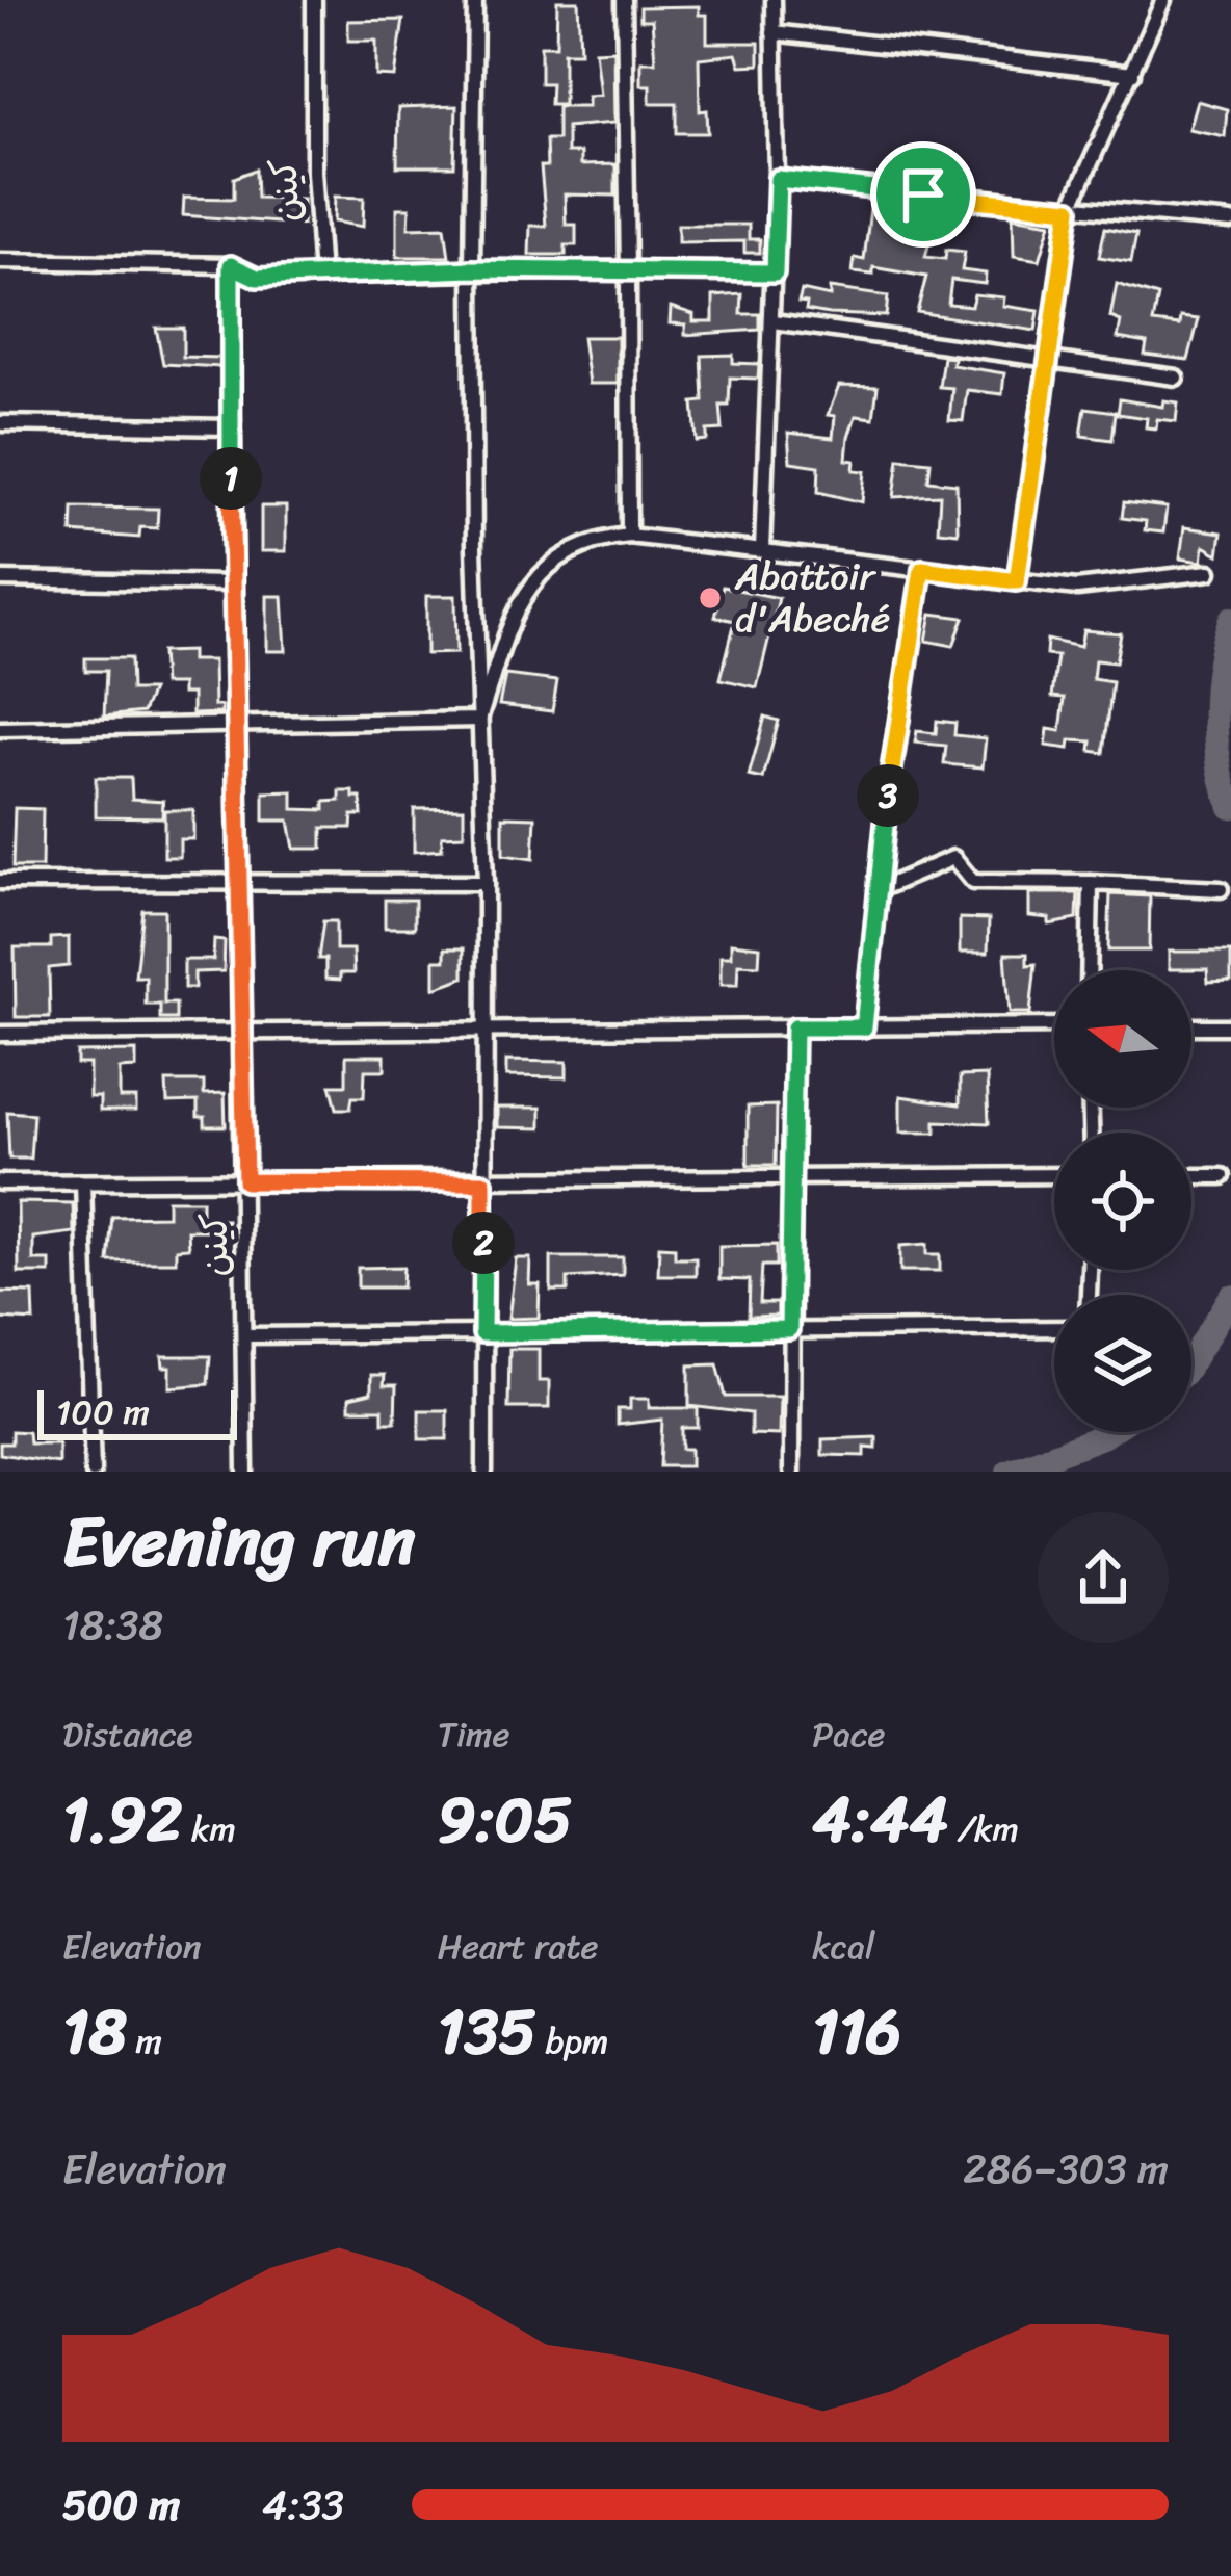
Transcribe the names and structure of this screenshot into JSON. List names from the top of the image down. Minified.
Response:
{"streets":{"street":["كينن"]},"places":["Abattoir d'Abeché"],"scale_bar":"100 m","north":"left","page":{"pins":["1","3","2"],"scale":"100 m","heading":["Evening run","18:38"],"stats":[["Distance","1.92 km"],["Time","9:05"],["Pace","4:44 /km"],["Elevation","18 m"],["Heart rate","135 bpm"],["kcal","116"]],"chart":["Elevation","286–303 m"],"list":[{"name":"500 m","note":"4:33"}]}}
